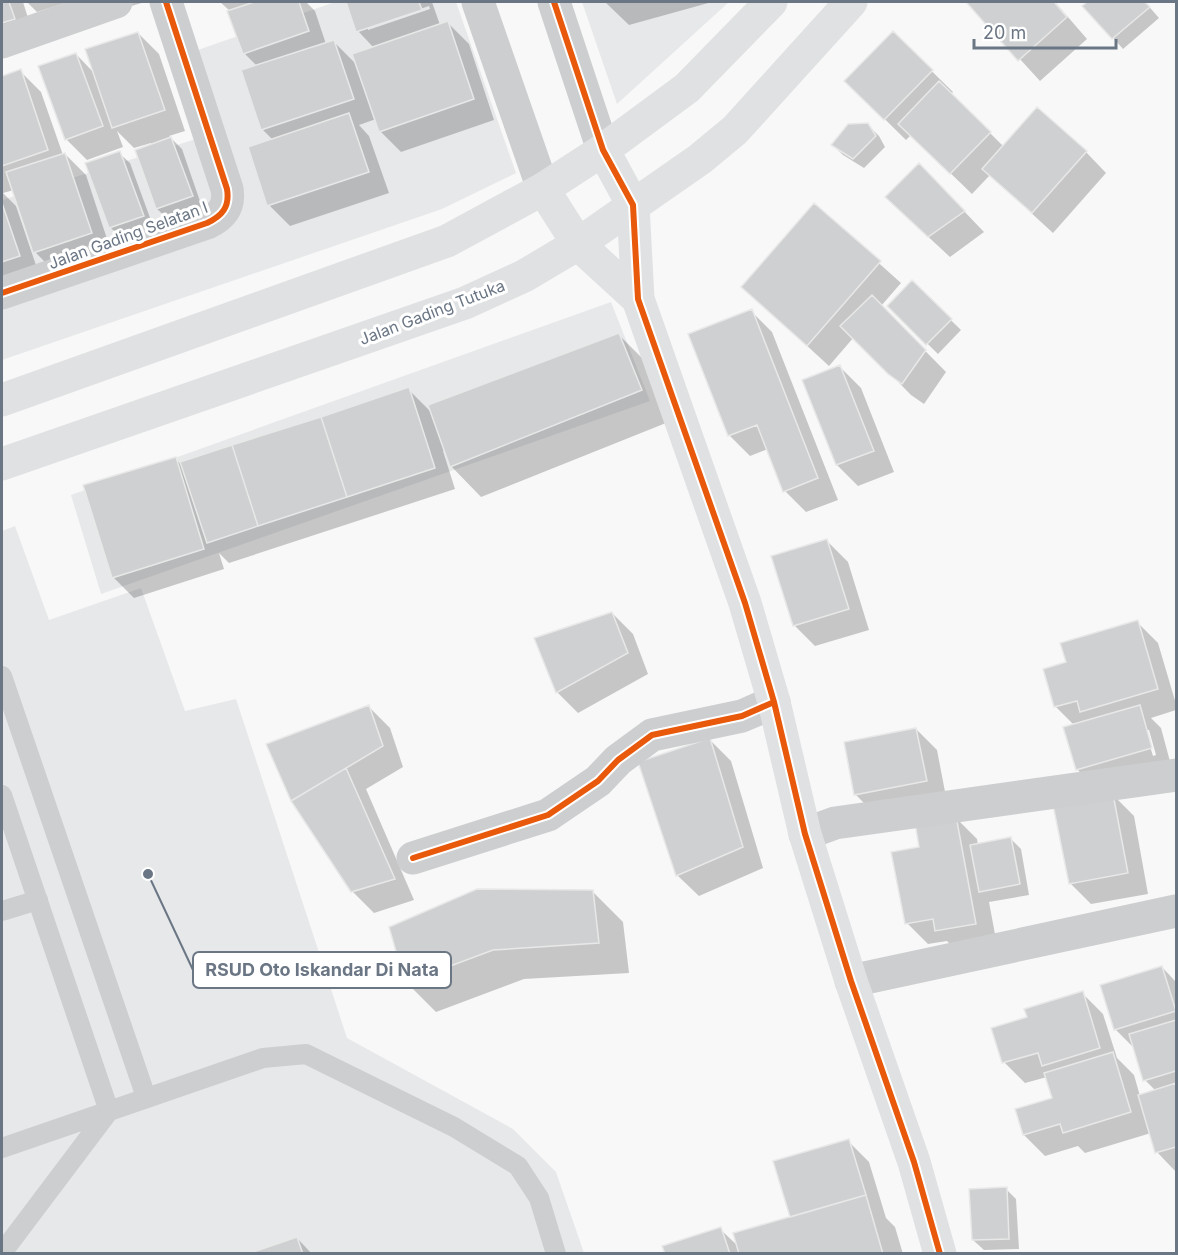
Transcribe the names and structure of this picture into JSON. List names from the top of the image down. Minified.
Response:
{"streets":{"main road":["Jalan Gading Tutuka"],"street":["Jalan Gading Selatan I"]},"places":["RSUD Oto Iskandar Di Nata"],"scale_bar":"20 m"}
